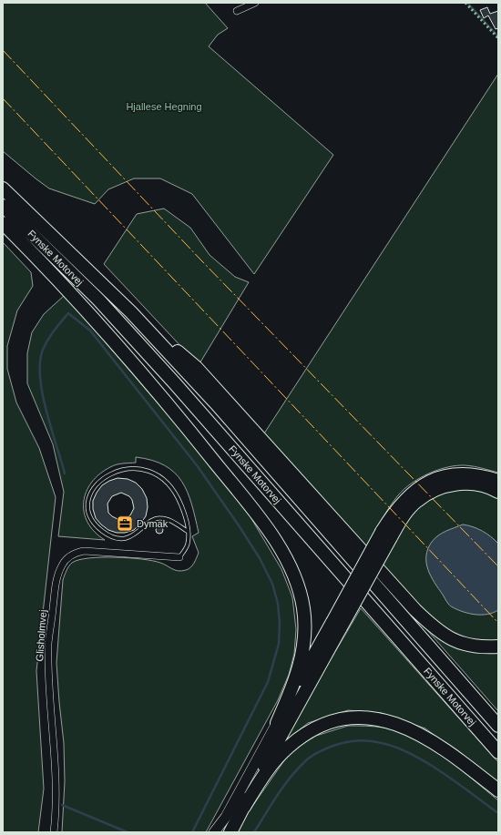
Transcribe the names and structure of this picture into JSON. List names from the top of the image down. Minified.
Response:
{"streets":{"highway":["Fynske Motorvej"],"street":["Glisholmvej"]},"parks":["Hjallese Hegning"],"places":{"office":["Dymak"]}}
